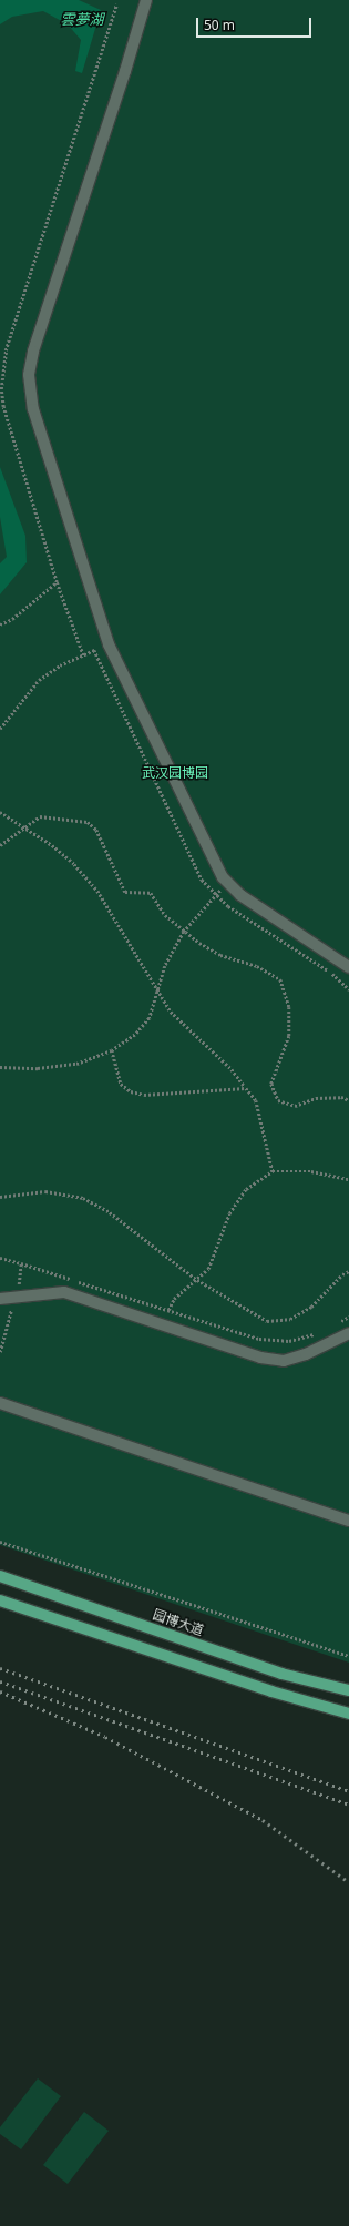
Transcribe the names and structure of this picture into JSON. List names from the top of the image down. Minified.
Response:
{"streets":{"main road":["园博大道"]},"water":["雲夢湖"],"parks":["武汉园博园"],"scale_bar":"50 m"}
